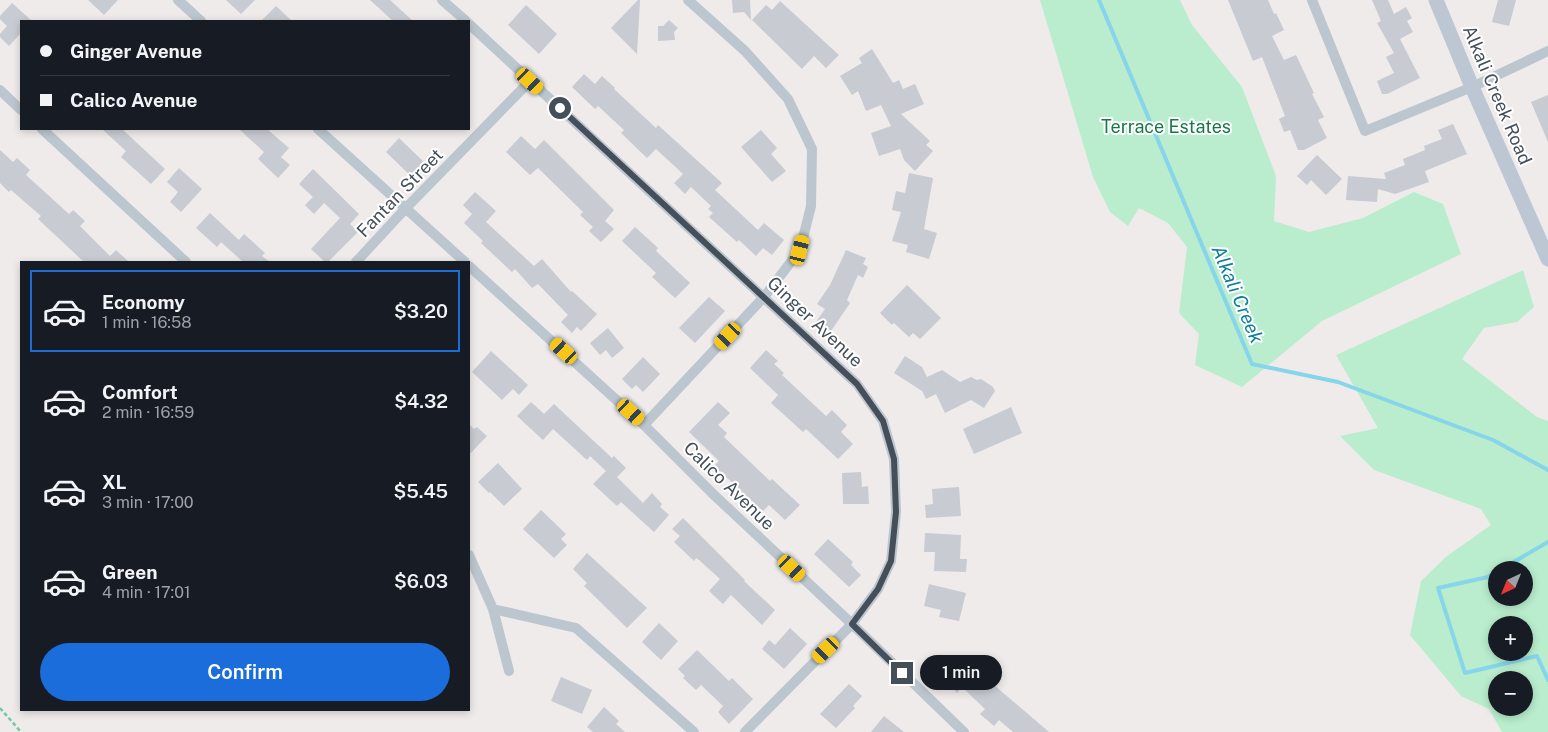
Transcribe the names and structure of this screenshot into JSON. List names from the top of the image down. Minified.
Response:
{"streets":{"street":["Alkali Creek Road","Fantan Street","Ginger Avenue","Calico Avenue"]},"crossings":[["Fantan Street","Ginger Avenue"],["Ginger Avenue","Calico Avenue"]],"water":["Alkali Creek"],"parks":["Terrace Estates"],"north":"bottom left","page":{"banner":["Ginger Avenue","Calico Avenue"],"list":[{"name":"Economy","note":"1 min · 16:58","value":"$3.20"},{"name":"Comfort","note":"2 min · 16:59","value":"$4.32"},{"name":"XL","note":"3 min · 17:00","value":"$5.45"},{"name":"Green","note":"4 min · 17:01","value":"$6.03"}],"map_buttons":["+","−"],"buttons":"Confirm","bubble":"1 min"}}
